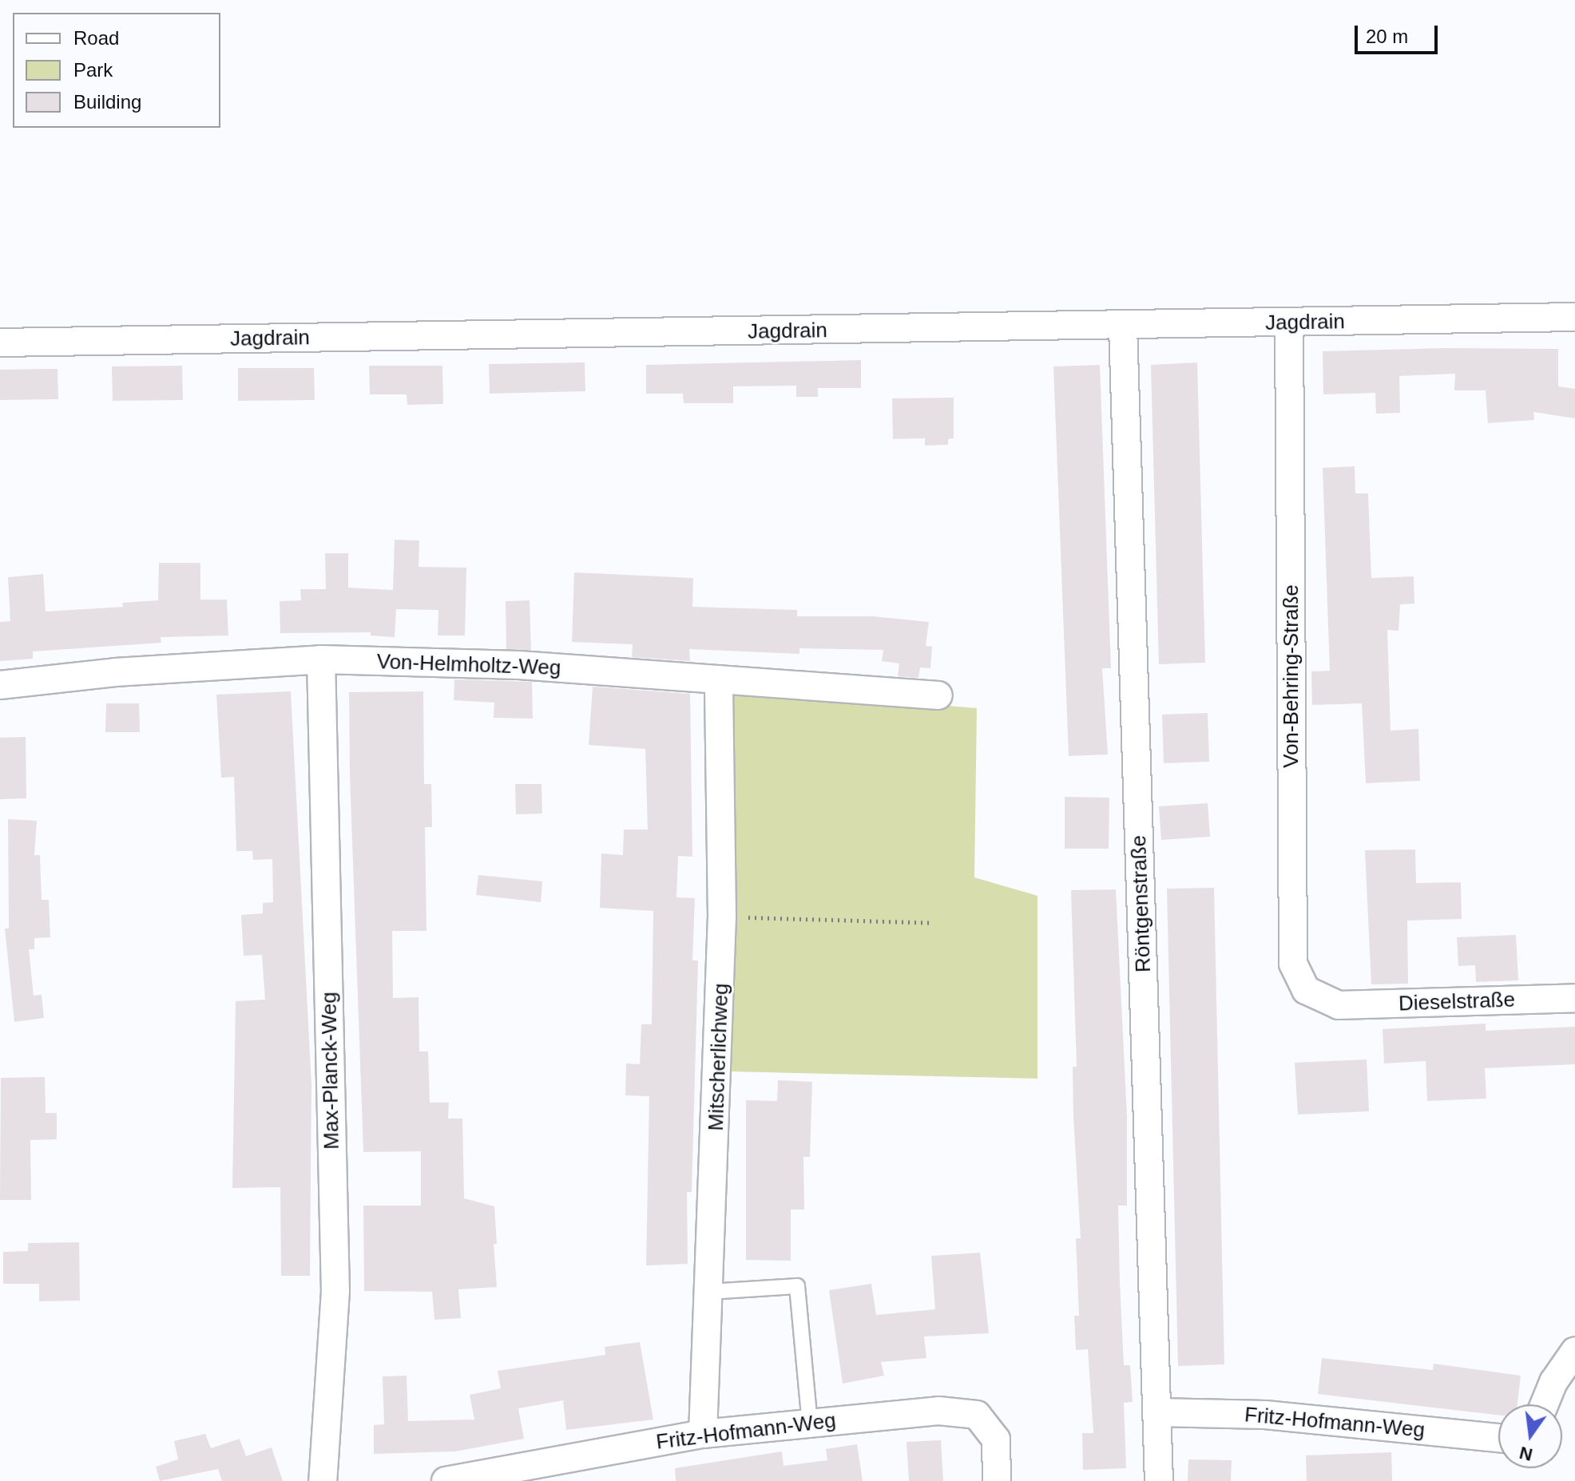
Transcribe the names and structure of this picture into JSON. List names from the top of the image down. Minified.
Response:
{"streets":{"street":["Jagdrain","Von-Helmholtz-Weg","Von-Behring-Straße","Röntgenstraße","Dieselstraße","Mitscherlichweg","Max-Planck-Weg","Fritz-Hofmann-Weg"]},"crossings":[["Jagdrain","Von-Behring-Straße"],["Jagdrain","Röntgenstraße"],["Von-Helmholtz-Weg","Mitscherlichweg"],["Von-Helmholtz-Weg","Max-Planck-Weg"],["Von-Behring-Straße","Dieselstraße"],["Röntgenstraße","Fritz-Hofmann-Weg"],["Mitscherlichweg","Fritz-Hofmann-Weg"]],"legend":["Road","Park","Building"],"scale_bar":"20 m","north":"bottom"}
